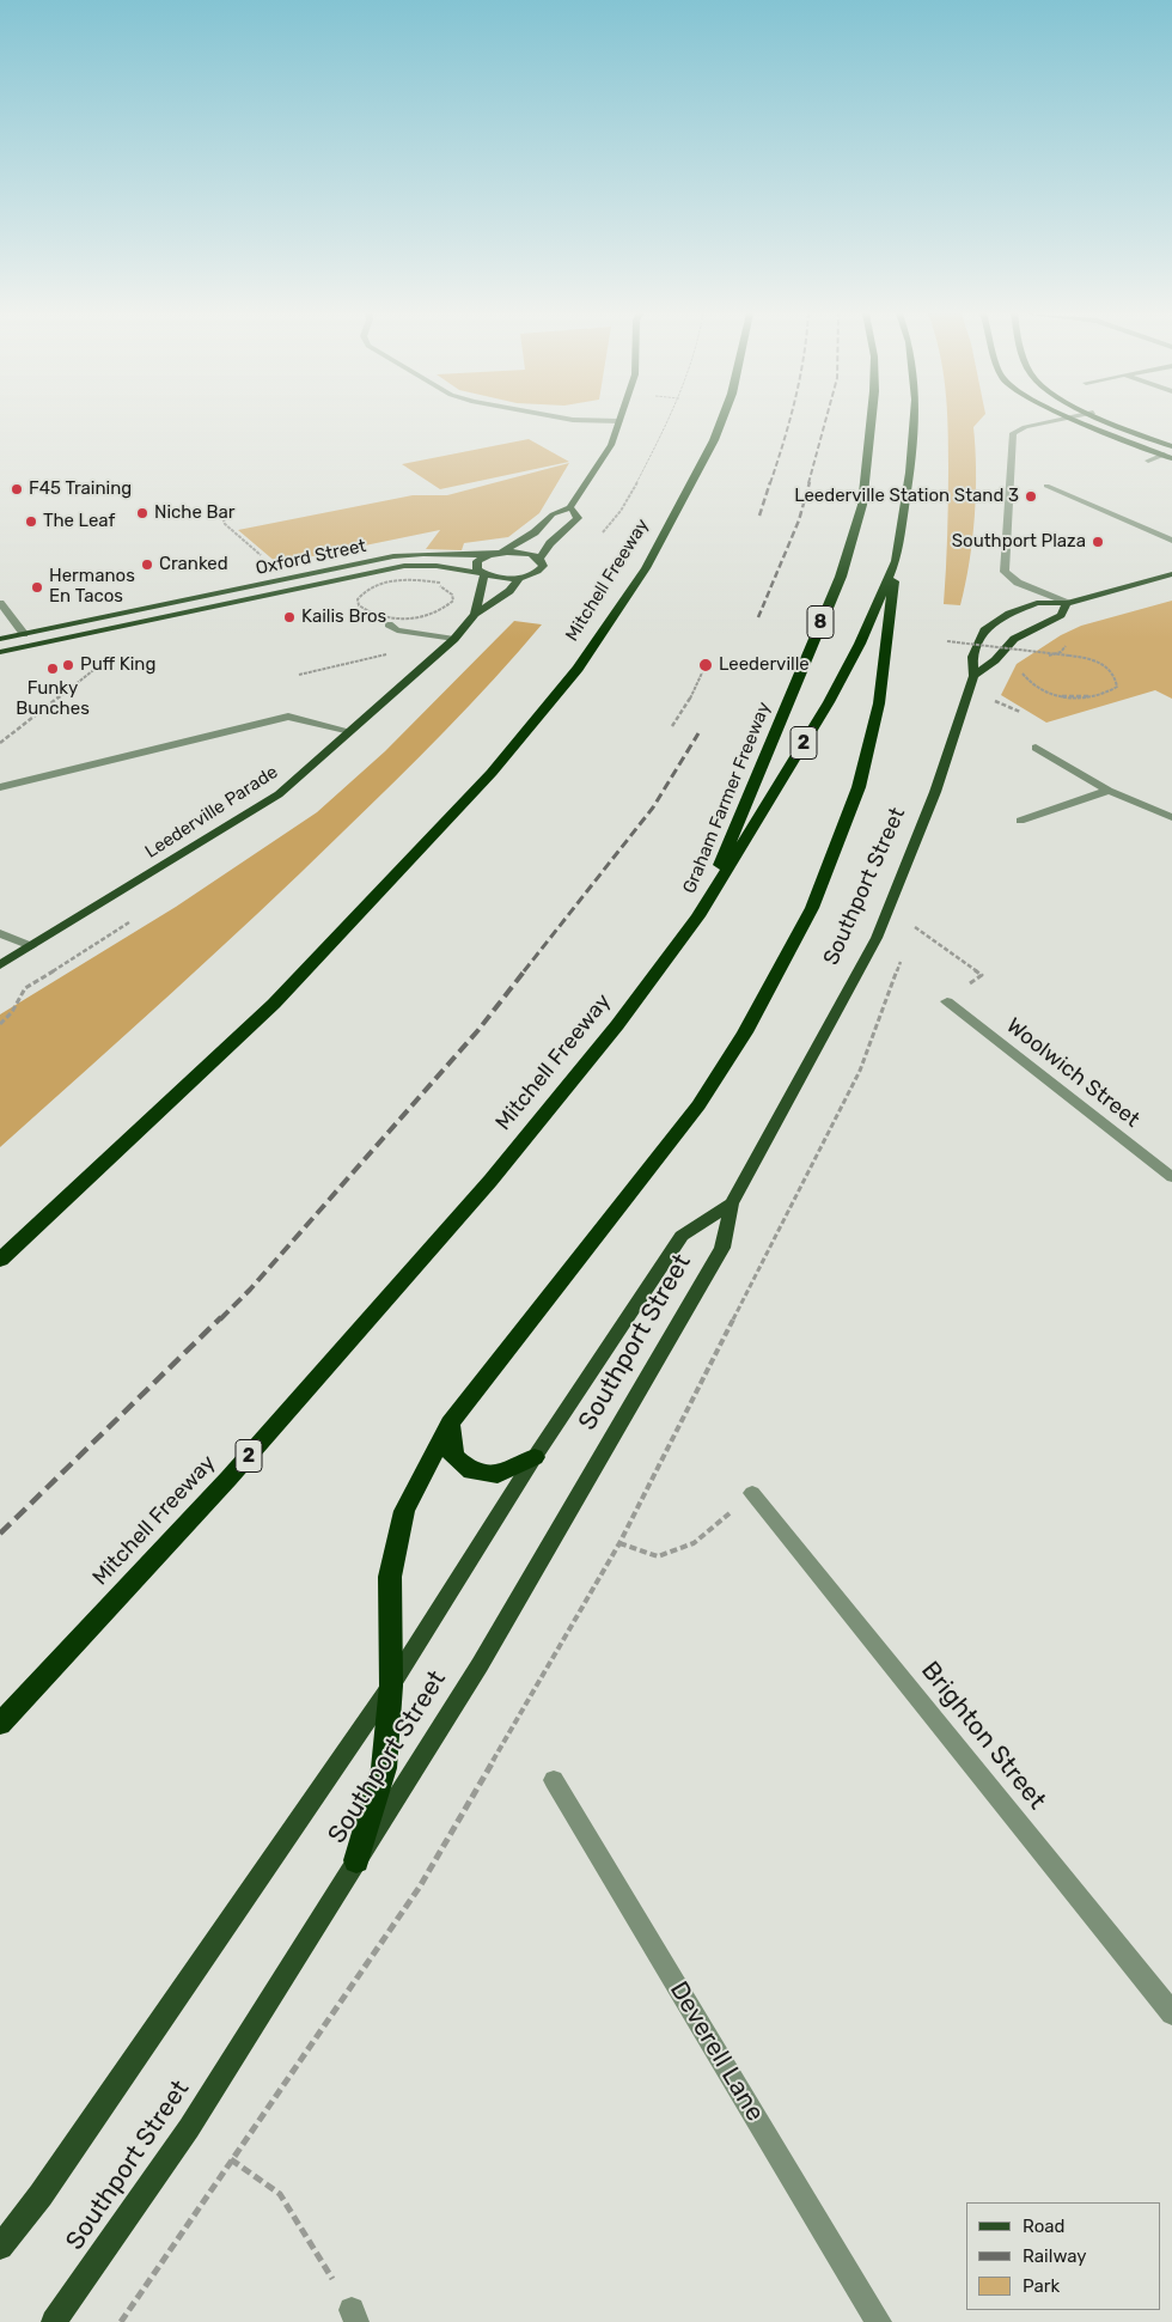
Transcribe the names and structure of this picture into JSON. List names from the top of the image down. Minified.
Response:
{"streets":{"highway":["Mitchell Freeway","8","2","Graham Farmer Freeway"],"main road":["Oxford Street","Leederville Parade","Southport Street"],"street":["Woolwich Street","Brighton Street","Deverell Lane"]},"crossings":[["Oxford Street","Leederville Parade"],["Mitchell Freeway","Graham Farmer Freeway"]],"places":["F45 Training","Leederville Station Stand 3","Niche Bar","The Leaf","Southport Plaza","Cranked","Hermanos En Tacos","Kailis Bros","Puff King","Leederville","Funky Bunches"],"legend":["Road","Railway","Park"]}
